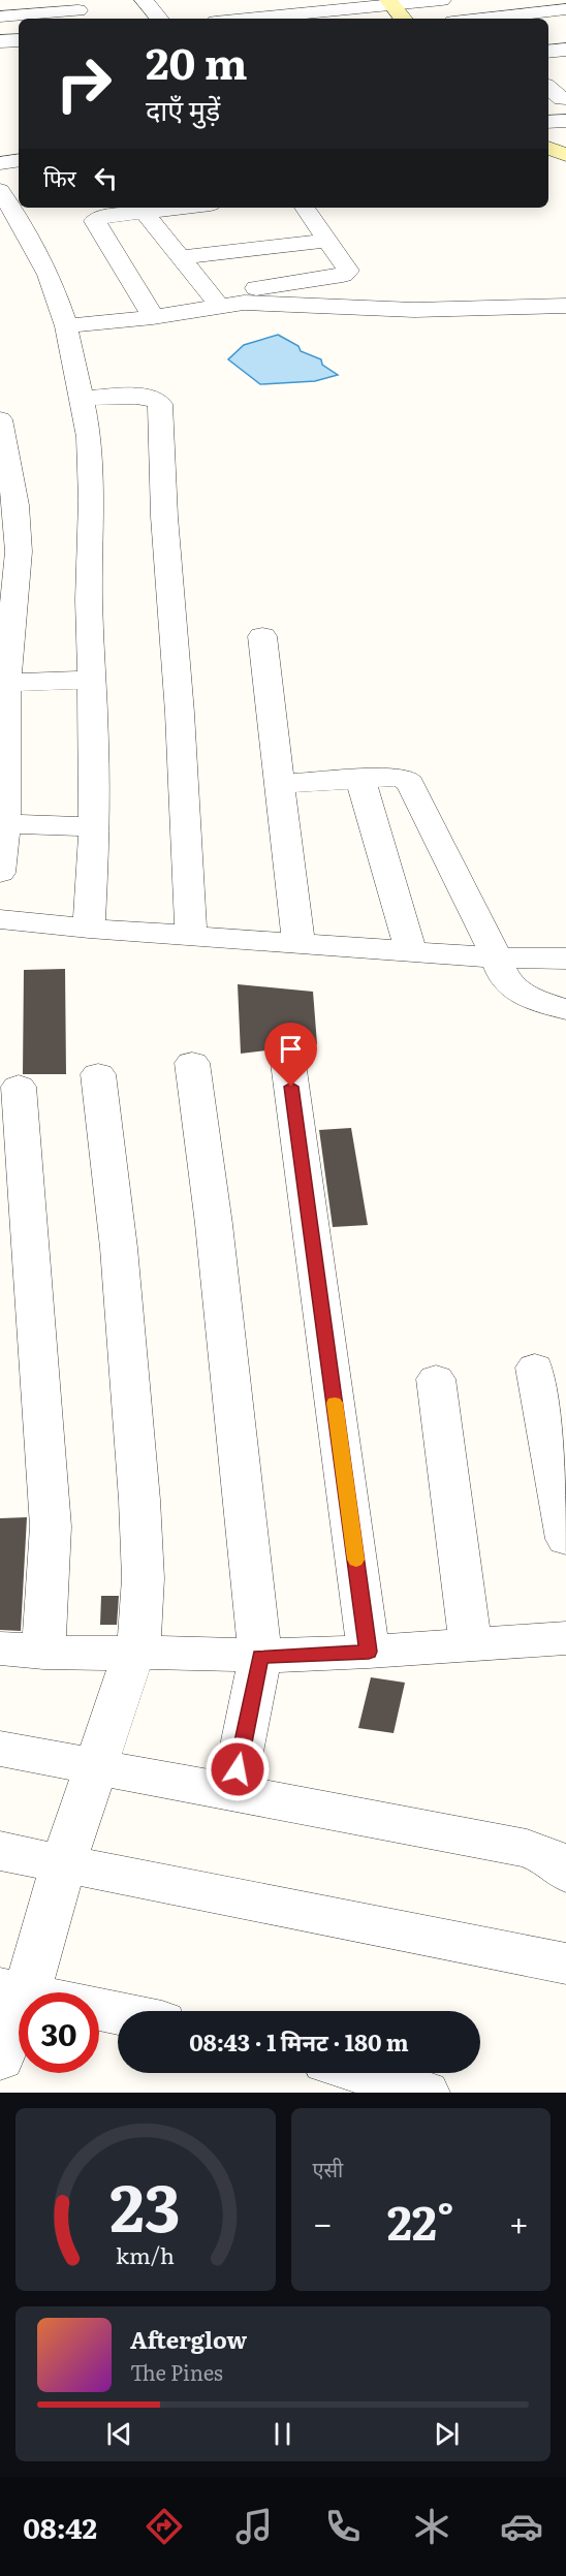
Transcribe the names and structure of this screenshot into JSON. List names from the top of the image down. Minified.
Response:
{"page":{"turn":["20 m","दाएँ मुड़ें"],"then":"फिर","limit":"30","trip":"08:43 · 1 मिनट · 180 m","tile":"एसी","heat":["−","22°","+"],"song":["Afterglow","The Pines"],"tabs":"08:42","gauge":["23","km/h"]}}
